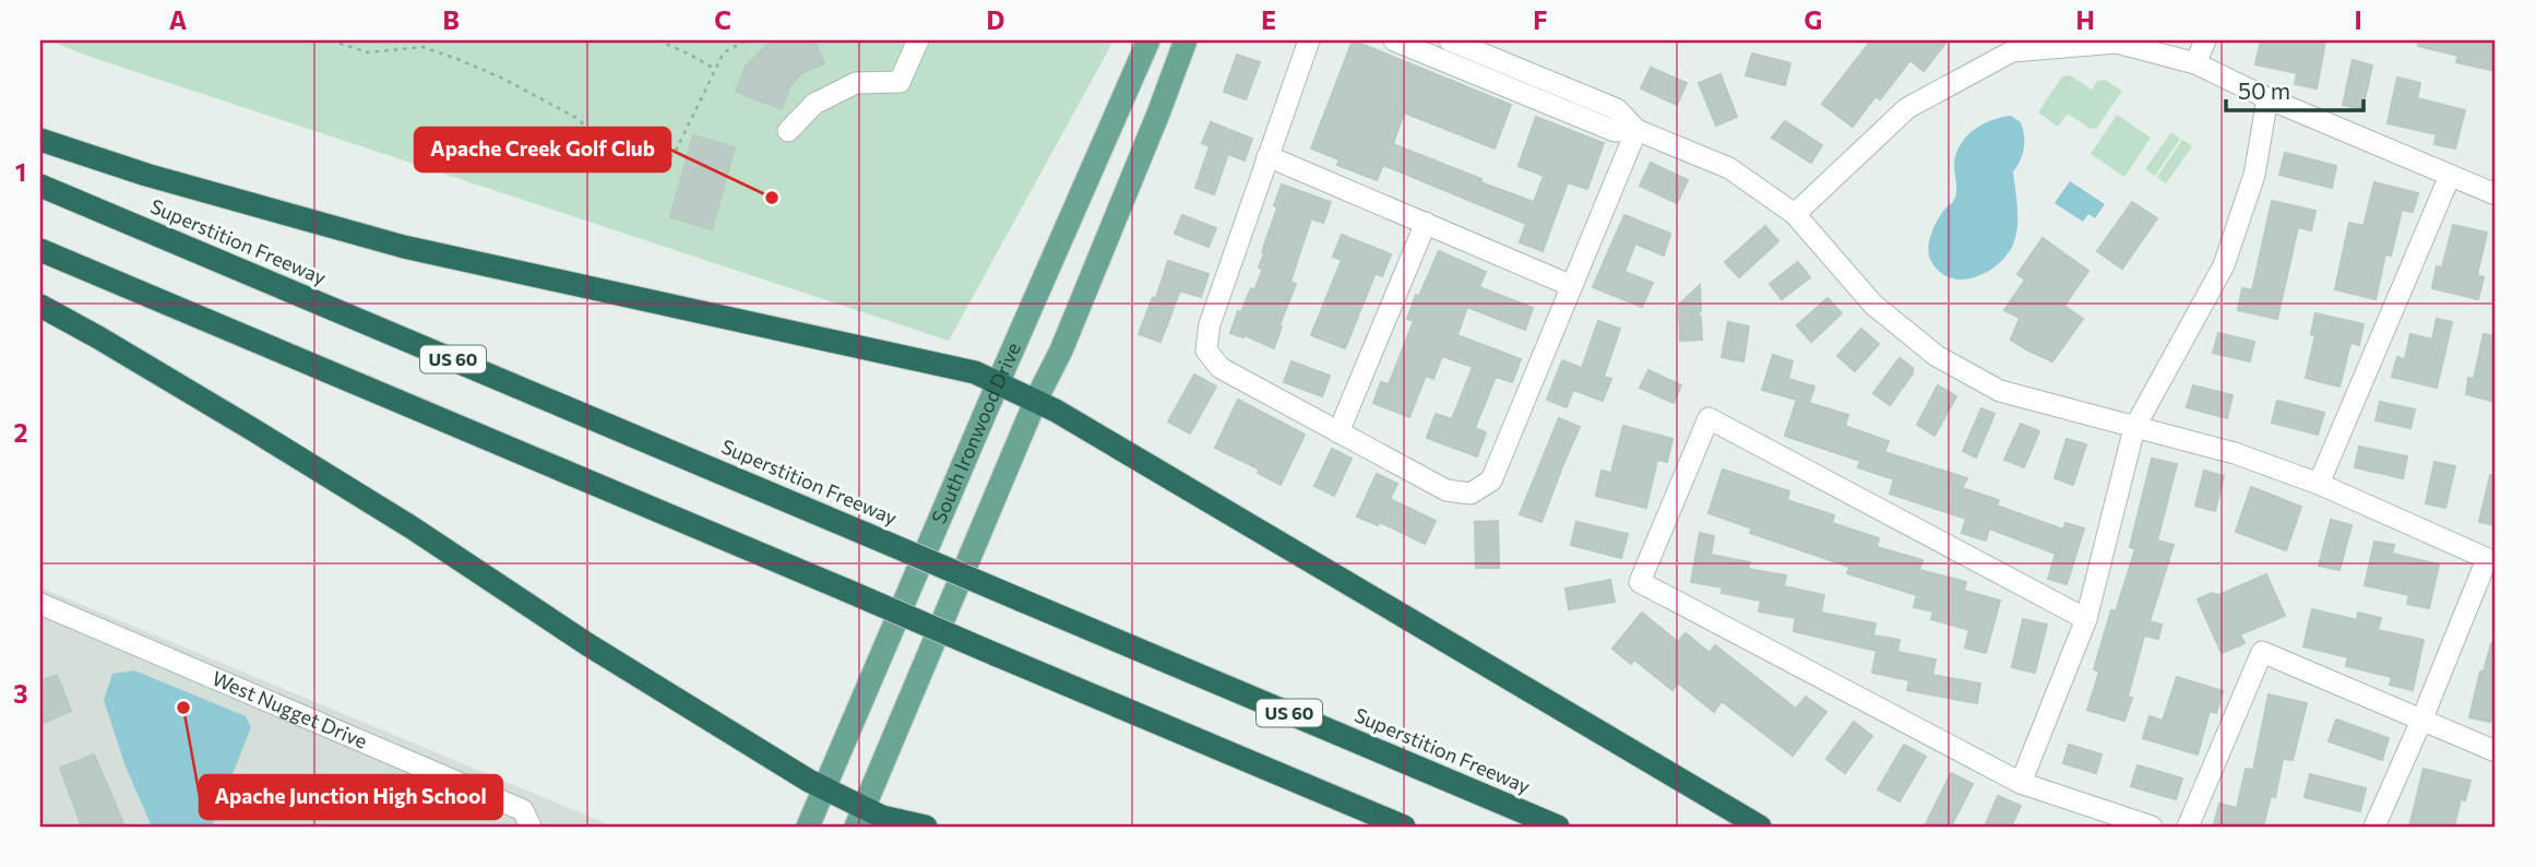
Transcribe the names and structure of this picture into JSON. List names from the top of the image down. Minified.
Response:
{"streets":{"highway":["Superstition Freeway","US 60"],"main road":["South Ironwood Drive"],"lane":["West Nugget Drive"]},"places":["Apache Creek Golf Club","Apache Junction High School"],"scale_bar":"50 m","grid":{"columns":["A","B","C","D","E","F","G","H","I"],"rows":["1","2","3"]}}
